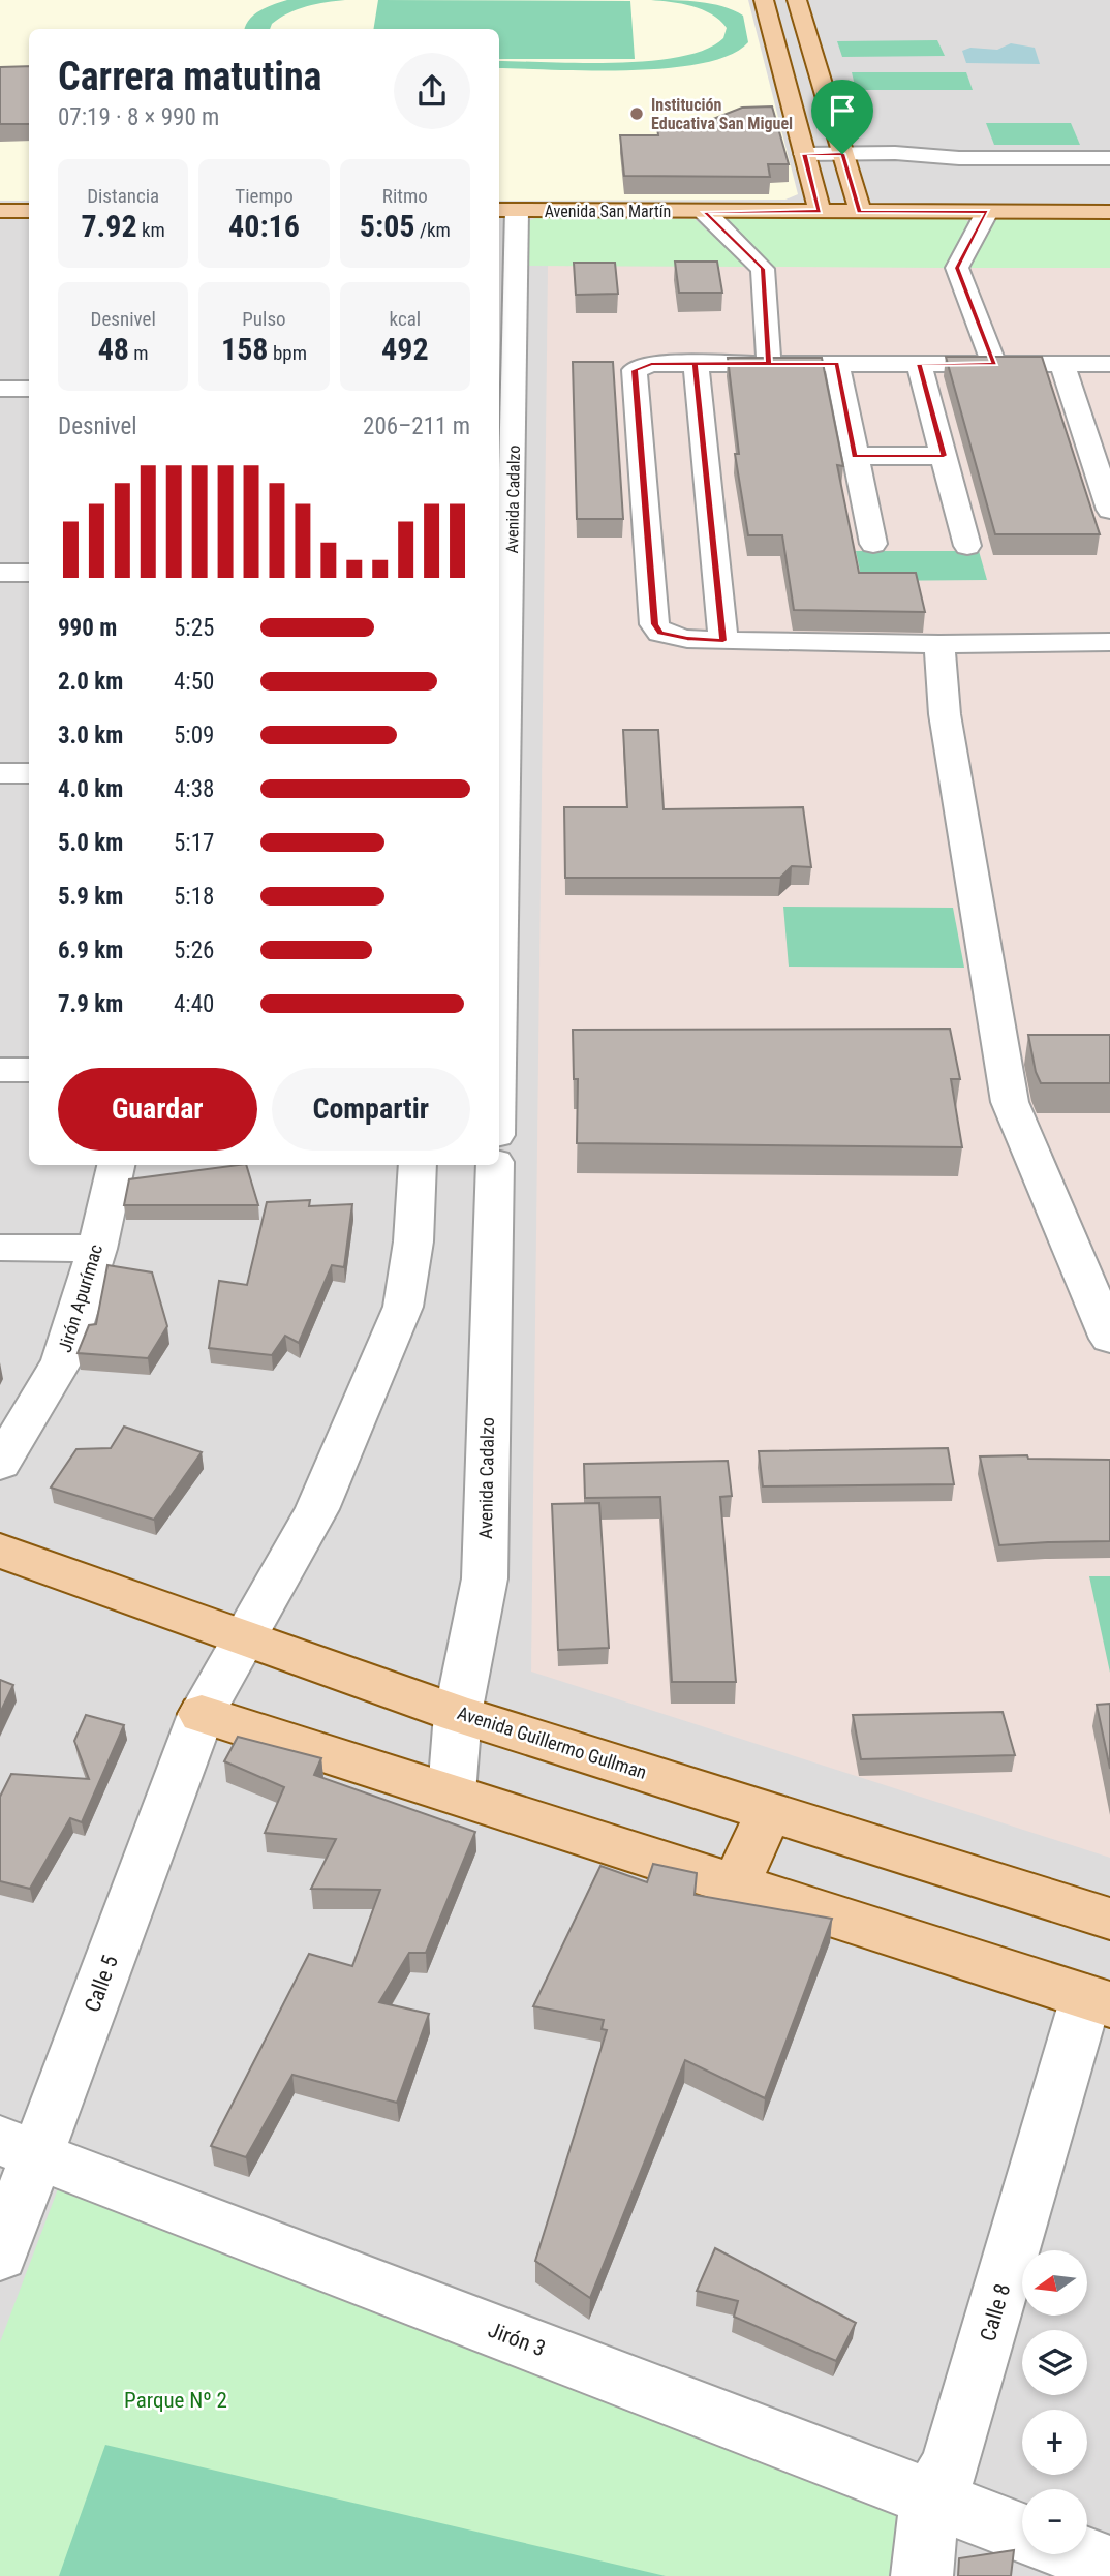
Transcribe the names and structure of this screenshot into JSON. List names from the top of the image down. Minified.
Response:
{"streets":{"main road":["Avenida San Martín","Avenida Guillermo Gullman"],"street":["Avenida Cadalzo","Jirón Apurímac","Calle 5","Calle 8","Jirón 3"]},"crossings":[["Avenida San Martín","Avenida Cadalzo"],["Avenida Cadalzo","Avenida Guillermo Gullman"],["Calle 5","Jirón 3"],["Calle 8","Jirón 3"]],"parks":["Parque Nº 2"],"places":["Institución Educativa San Miguel"],"north":"left","page":{"heading":["Carrera matutina","07:19 · 8 × 990 m"],"stats":[["Distancia","7.92 km"],["Tiempo","40:16"],["Ritmo","5:05 /km"],["Desnivel","48 m"],["Pulso","158 bpm"],["kcal","492"]],"chart":["Desnivel","206–211 m"],"list":[{"name":"990 m","note":"5:25"},{"name":"2.0 km","note":"4:50"},{"name":"3.0 km","note":"5:09"},{"name":"4.0 km","note":"4:38"},{"name":"5.0 km","note":"5:17"},{"name":"5.9 km","note":"5:18"},{"name":"6.9 km","note":"5:26"},{"name":"7.9 km","note":"4:40"}],"buttons":["Guardar","Compartir"],"map_buttons":["+","−"]}}
